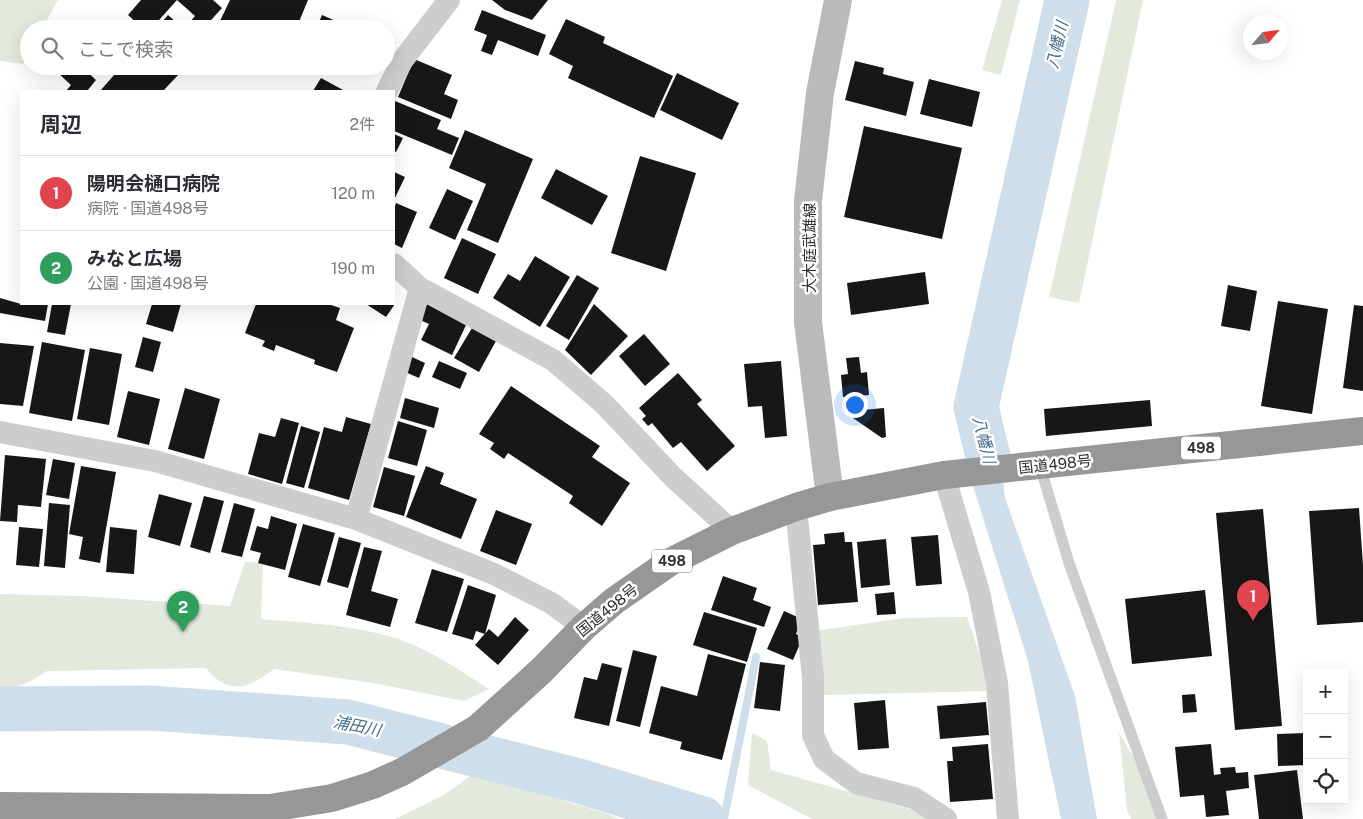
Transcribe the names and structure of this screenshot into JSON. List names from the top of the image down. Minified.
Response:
{"streets":{"highway":["498","国道498号"],"main road":["大木庭武雄線"]},"crossings":[["大木庭武雄線","国道498号"]],"water":["八幡川","浦田川"],"north":"top right","page":{"search":"ここで検索","heading":["周辺","2件"],"list":[{"mark":"1","name":"陽明会樋口病院","note":"病院 · 国道498号","value":"120 m"},{"mark":"2","name":"みなと広場","note":"公園 · 国道498号","value":"190 m"}],"pins":["1","2"],"map_buttons":["+","−"]}}
